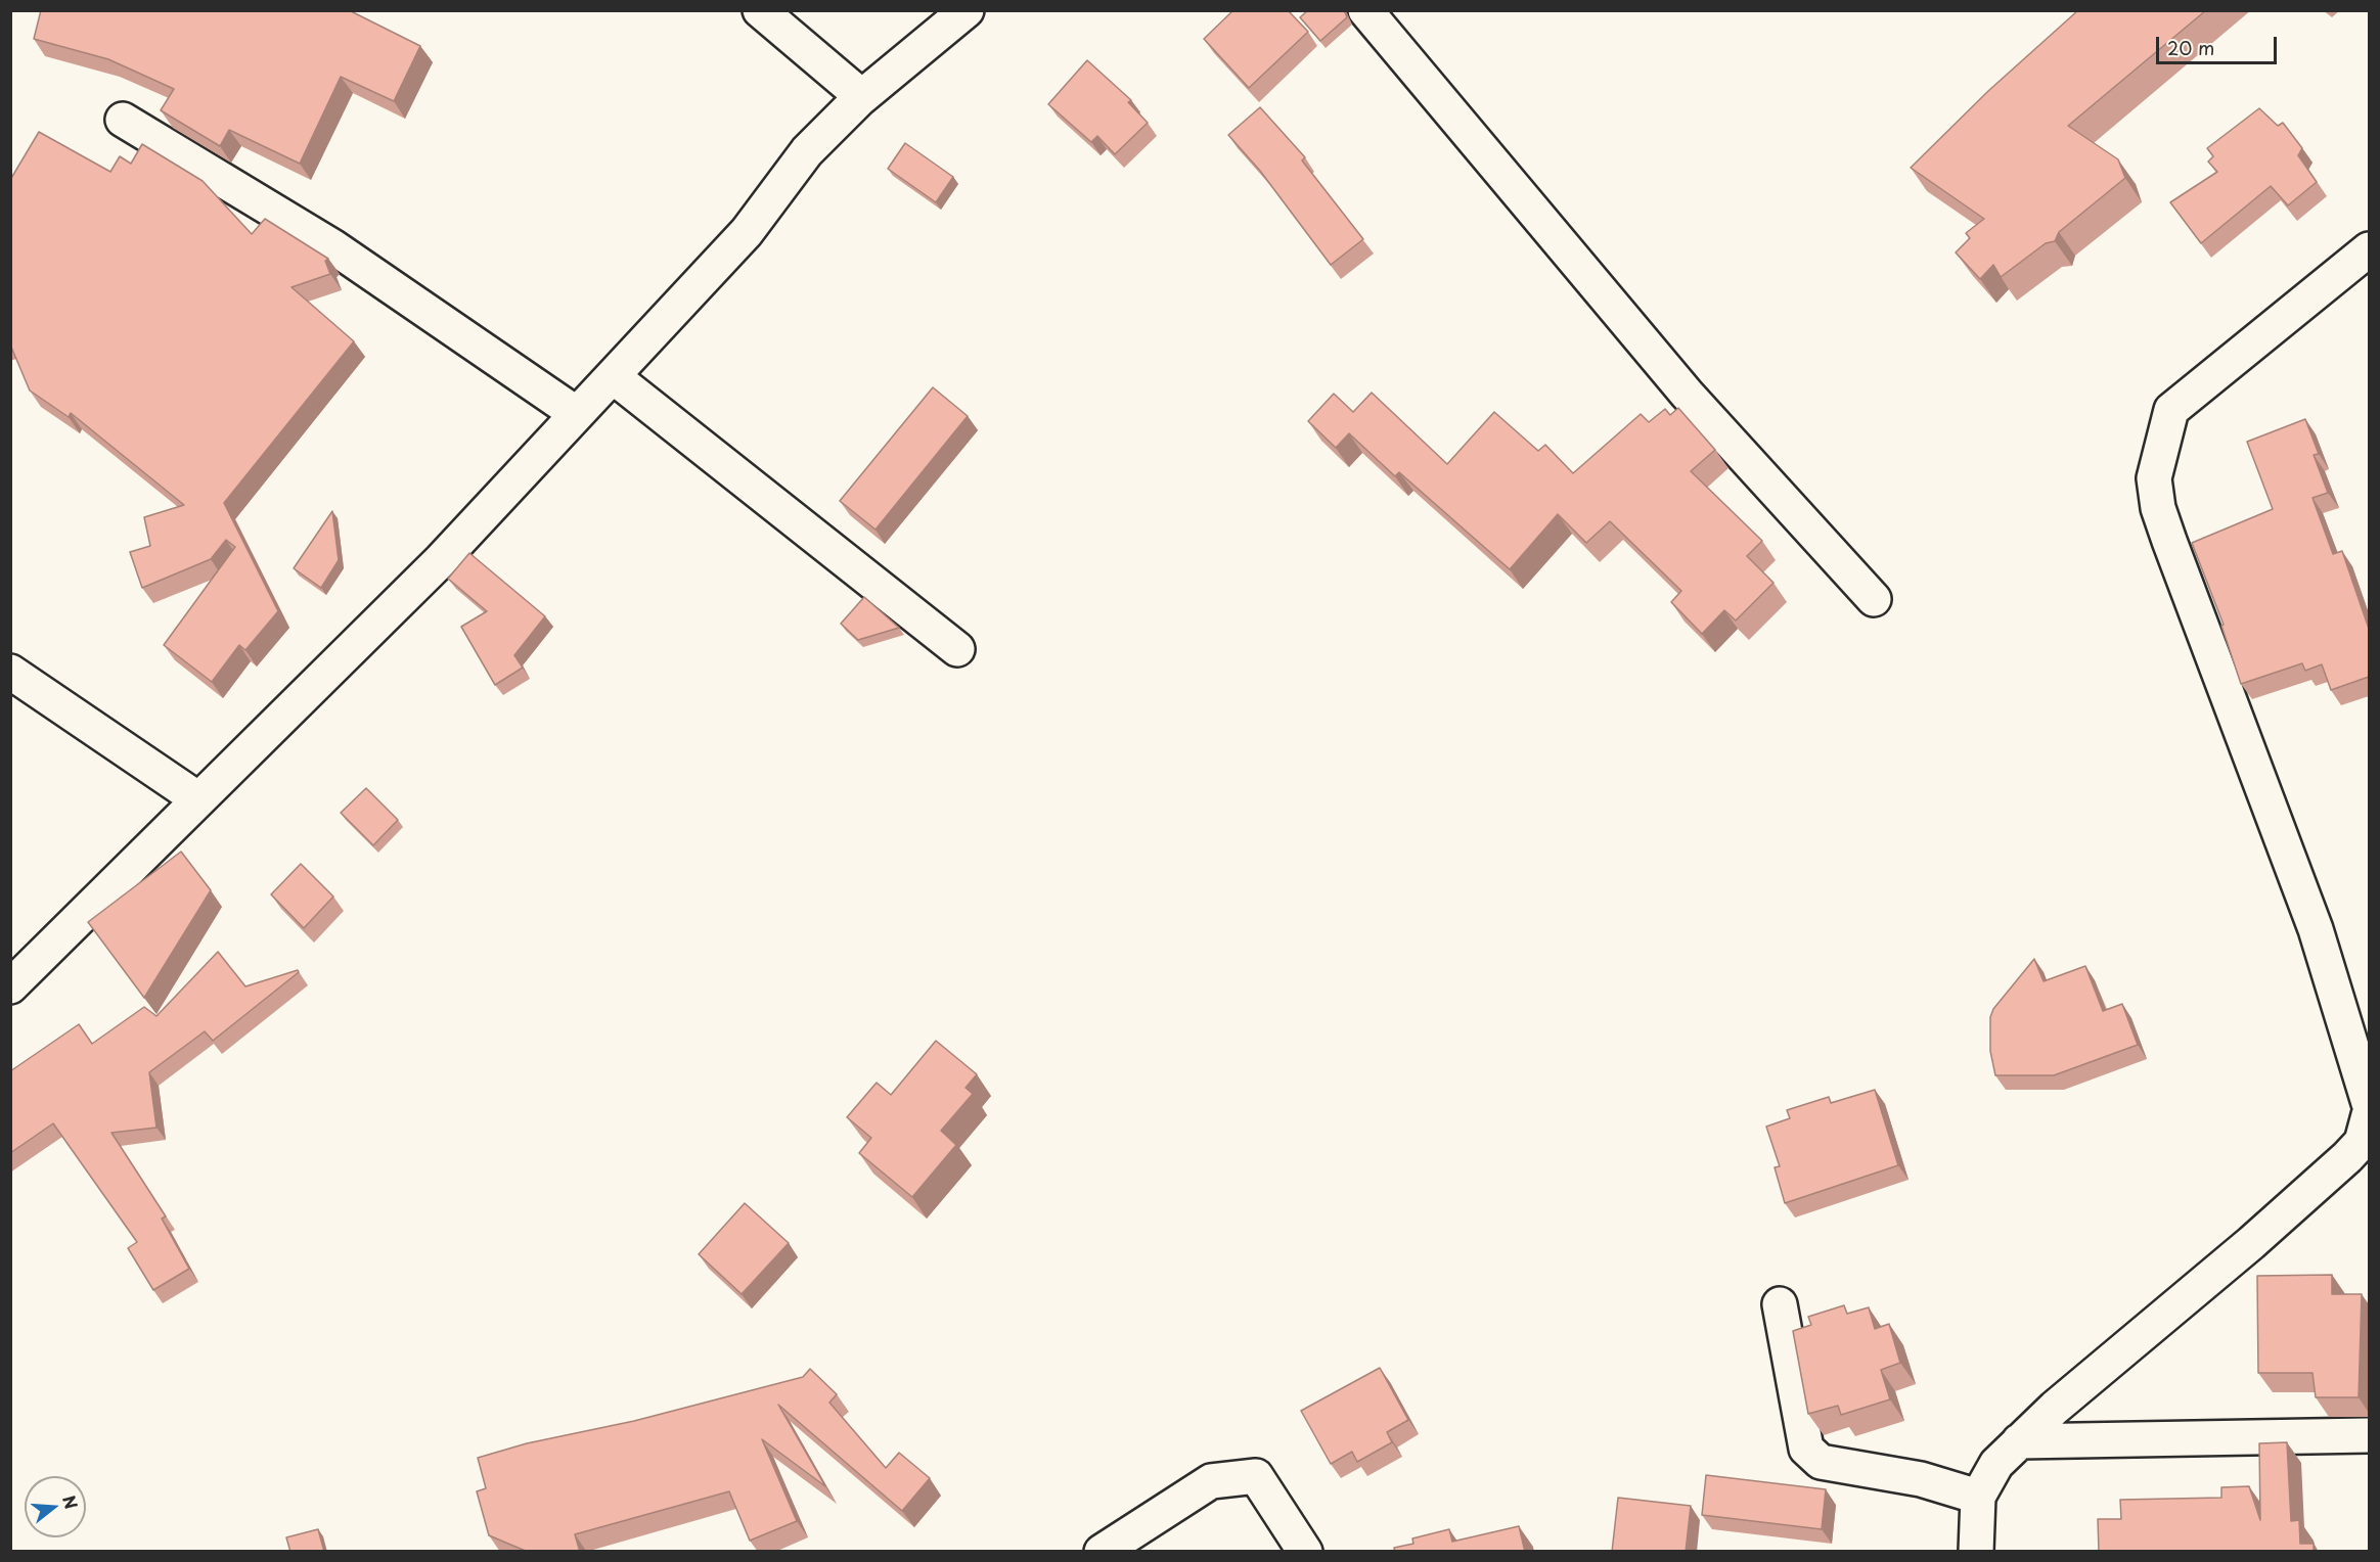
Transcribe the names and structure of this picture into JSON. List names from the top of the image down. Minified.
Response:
{"scale_bar":"20 m","north":"right"}
